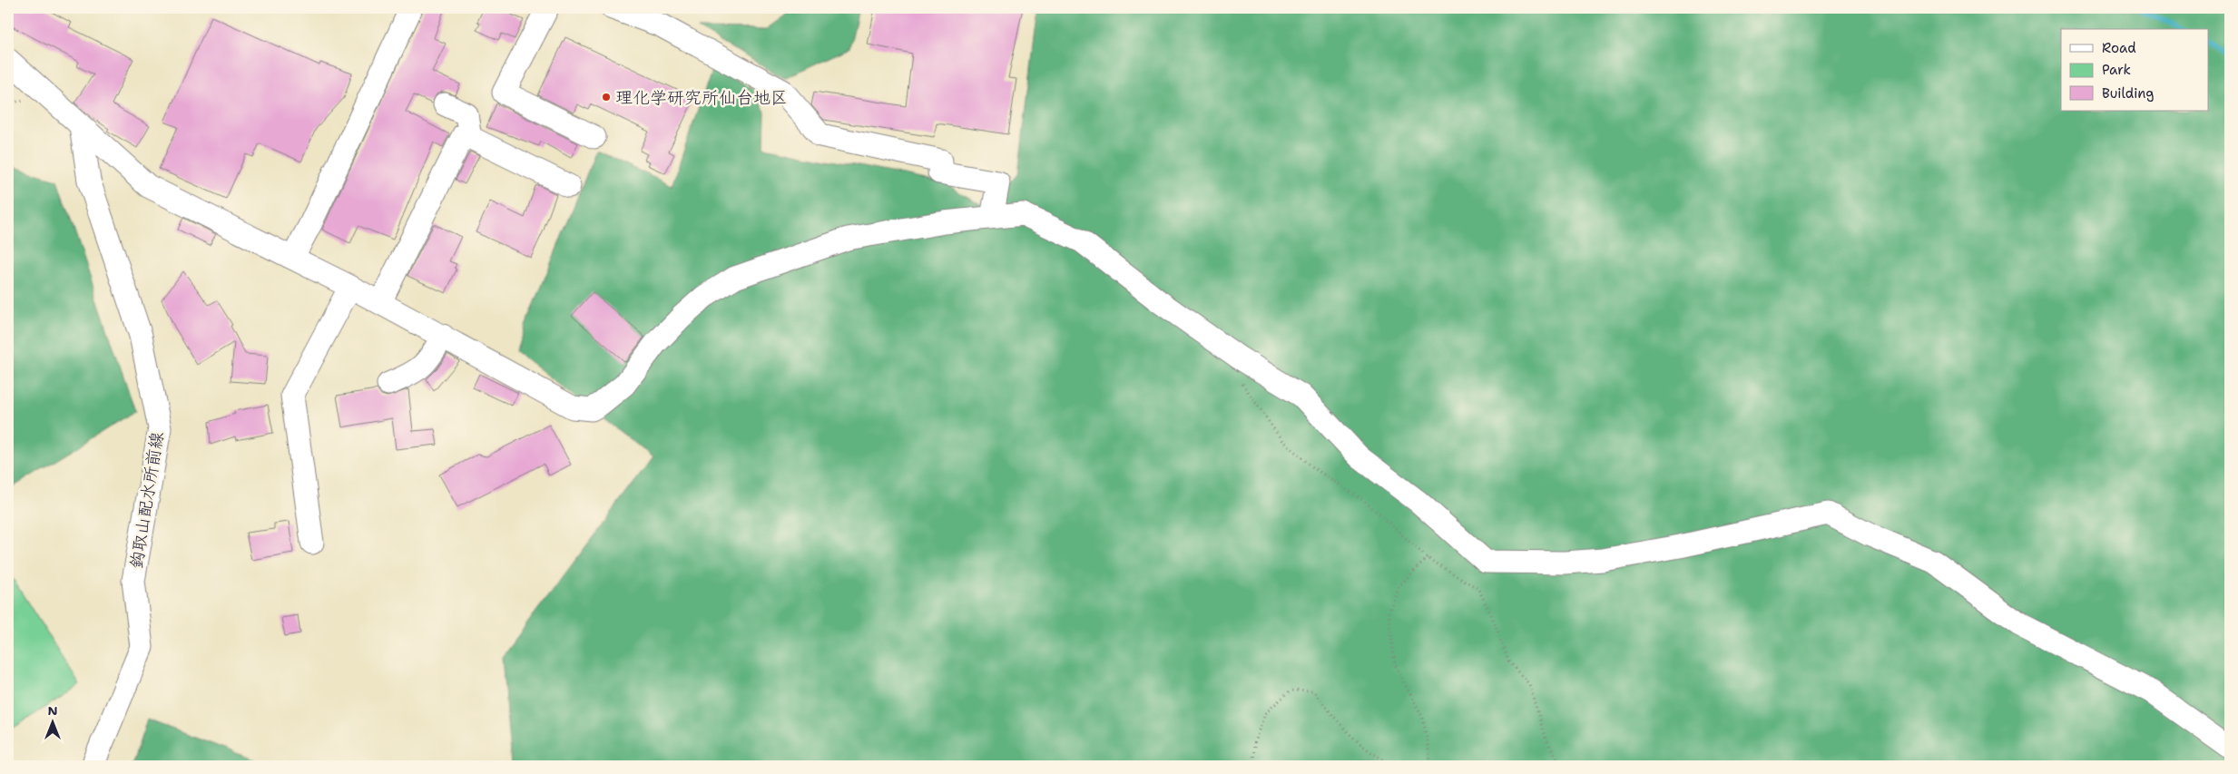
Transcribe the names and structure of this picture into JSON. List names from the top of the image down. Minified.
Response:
{"streets":{"street":["鈎取山配水所前線"]},"places":["理化学研究所仙台地区"],"legend":["Road","Park","Building"],"north":"top"}
